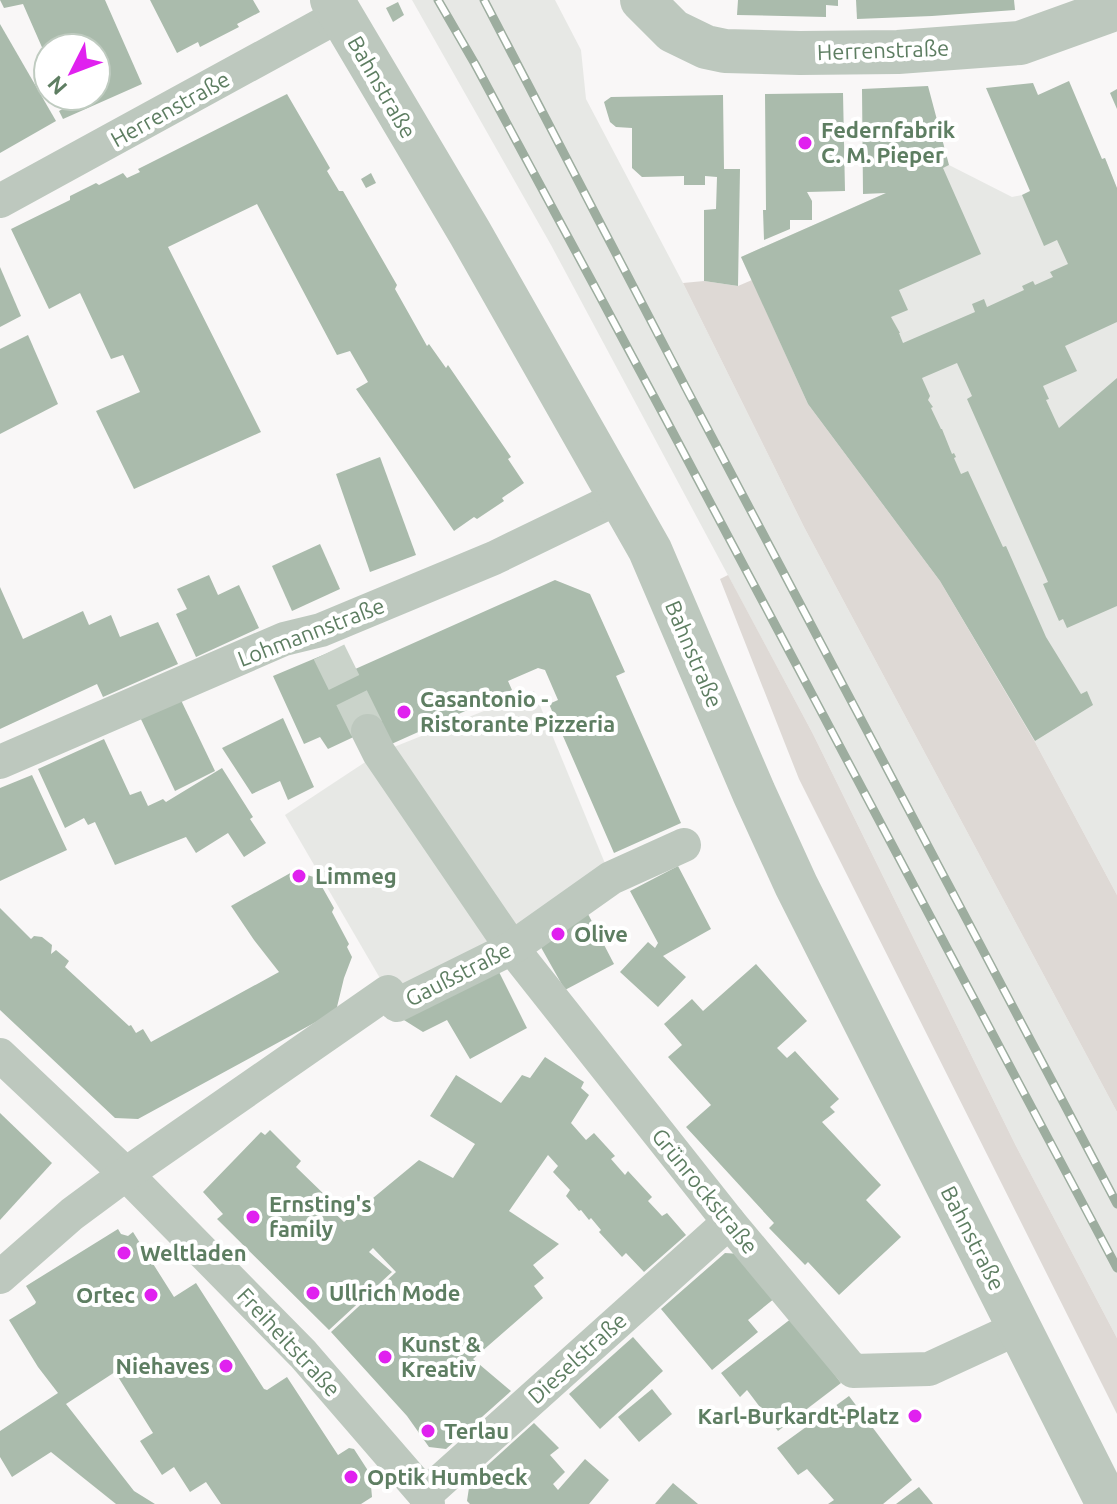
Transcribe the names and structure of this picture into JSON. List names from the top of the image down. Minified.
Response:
{"streets":{"street":["Herrenstraße","Bahnstraße","Lohmannstraße","Gaußstraße","Grünrockstraße","Freiheitstraße","Dieselstraße"]},"crossings":[["Herrenstraße","Bahnstraße"],["Bahnstraße","Lohmannstraße"],["Bahnstraße","Grünrockstraße"],["Gaußstraße","Grünrockstraße"],["Gaußstraße","Freiheitstraße"],["Grünrockstraße","Dieselstraße"],["Freiheitstraße","Dieselstraße"]],"places":["Federnfabrik C. M. Pieper","Casantonio - Ristorante Pizzeria","Limmeg","Olive","Ernsting's family","Weltladen","Ullrich Mode","Ortec","Kunst & Kreativ","Niehaves","Karl-Burkardt-Platz","Terlau","Optik Humbeck"],"north":"bottom left"}
